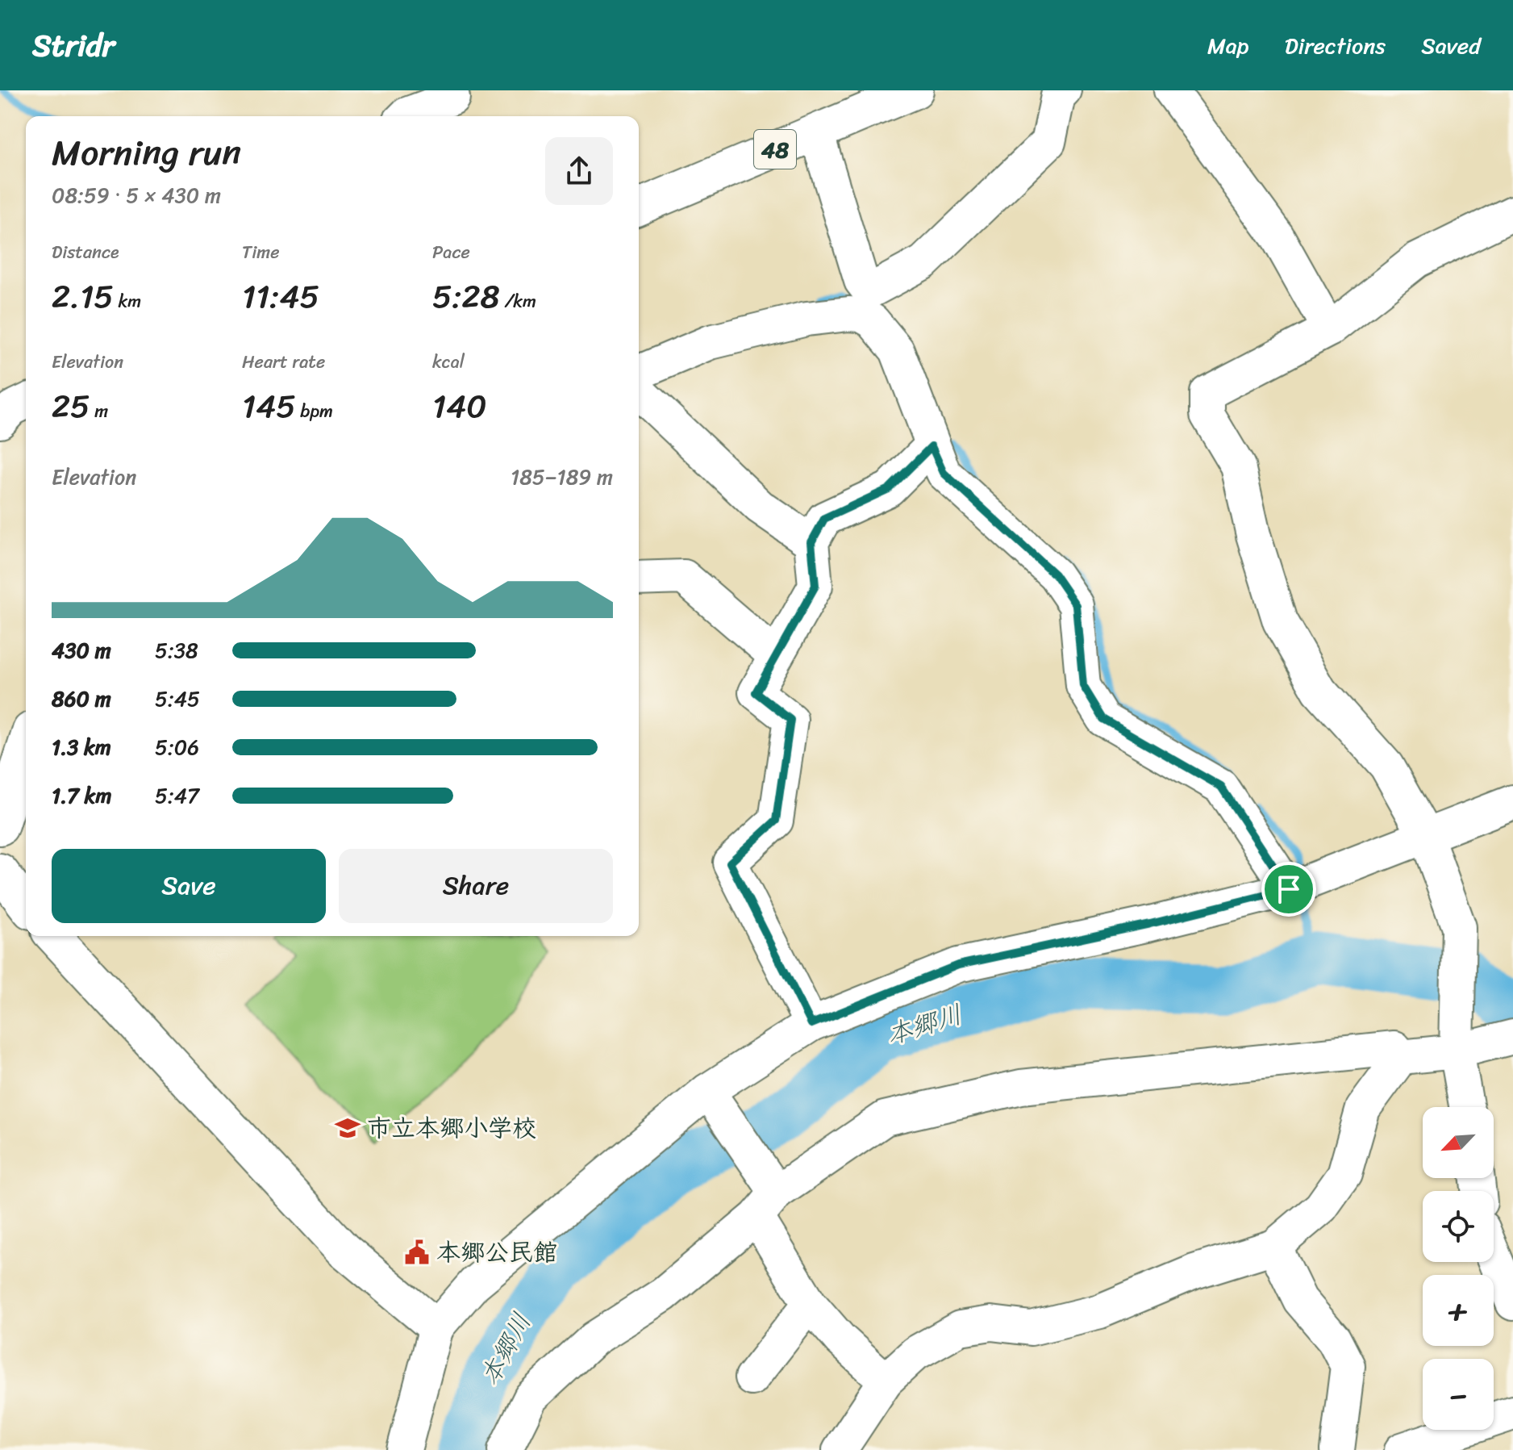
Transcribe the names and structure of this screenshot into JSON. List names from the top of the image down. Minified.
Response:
{"streets":{"street":["48"]},"water":["本郷川"],"places":{"school or university":["市立本郷小学校"],"public building":["本郷公民館"]},"north":"bottom left","page":{"header":"Stridr","nav":["Map","Directions","Saved"],"heading":["Morning run","08:59 · 5 × 430 m"],"stats":[["Distance","2.15 km"],["Time","11:45"],["Pace","5:28 /km"],["Elevation","25 m"],["Heart rate","145 bpm"],["kcal","140"]],"chart":["Elevation","185–189 m"],"list":[{"name":"430 m","note":"5:38"},{"name":"860 m","note":"5:45"},{"name":"1.3 km","note":"5:06"},{"name":"1.7 km","note":"5:47"}],"buttons":["Save","Share"],"map_buttons":["+","−"]}}
